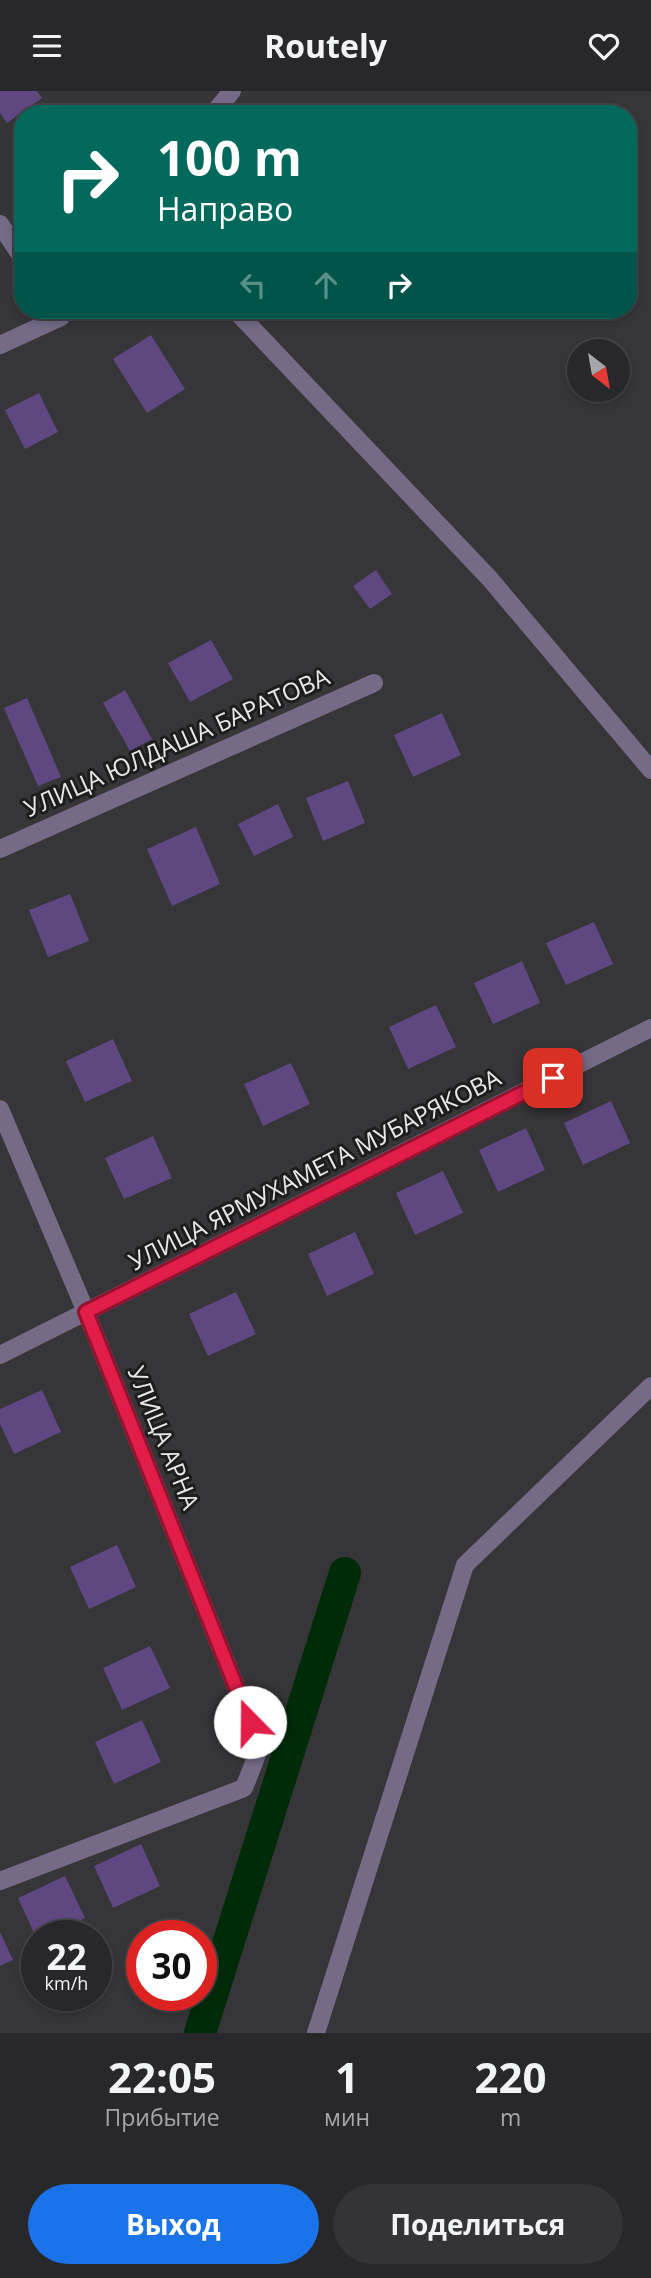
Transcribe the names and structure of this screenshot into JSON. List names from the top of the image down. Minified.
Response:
{"streets":{"street":["УЛИЦА ЮЛДАША БАРАТОВА","УЛИЦА ЯРМУХАМЕТА МУБАРЯКОВА","УЛИЦА АРНА"]},"crossings":[["УЛИЦА ЯРМУХАМЕТА МУБАРЯКОВА","УЛИЦА АРНА"]],"north":"bottom right","page":{"header":"Routely","turn":["100 m","Направо"],"speed":"22 km/h","limit":"30","eta":["22:05","Прибытие","1","мин","220","m"],"buttons":["Выход","Поделиться"]}}
